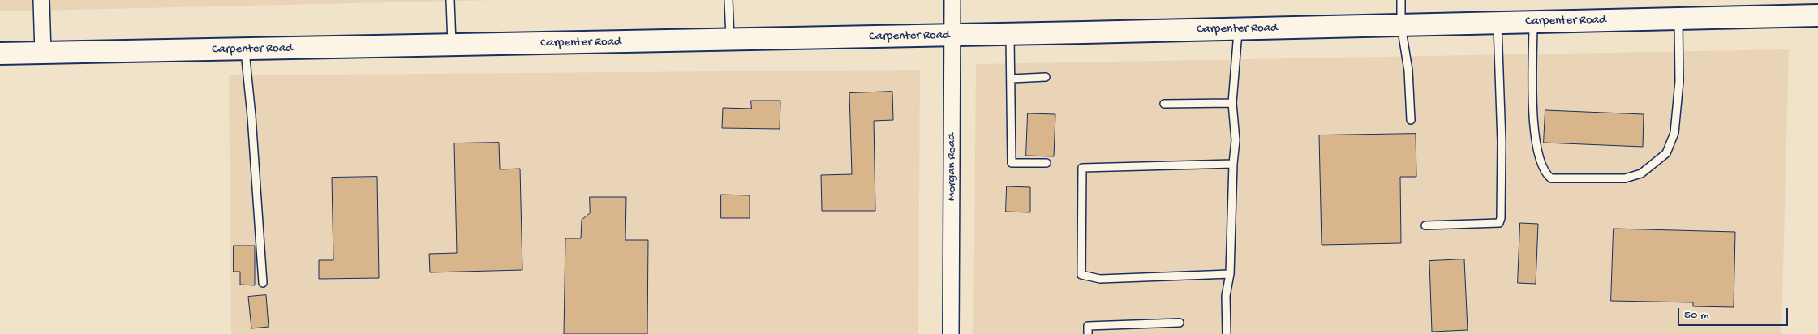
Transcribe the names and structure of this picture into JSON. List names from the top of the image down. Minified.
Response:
{"streets":{"main road":["Carpenter Road"],"street":["Morgan Road"]},"crossings":[["Carpenter Road","Morgan Road"]],"scale_bar":"50 m"}
